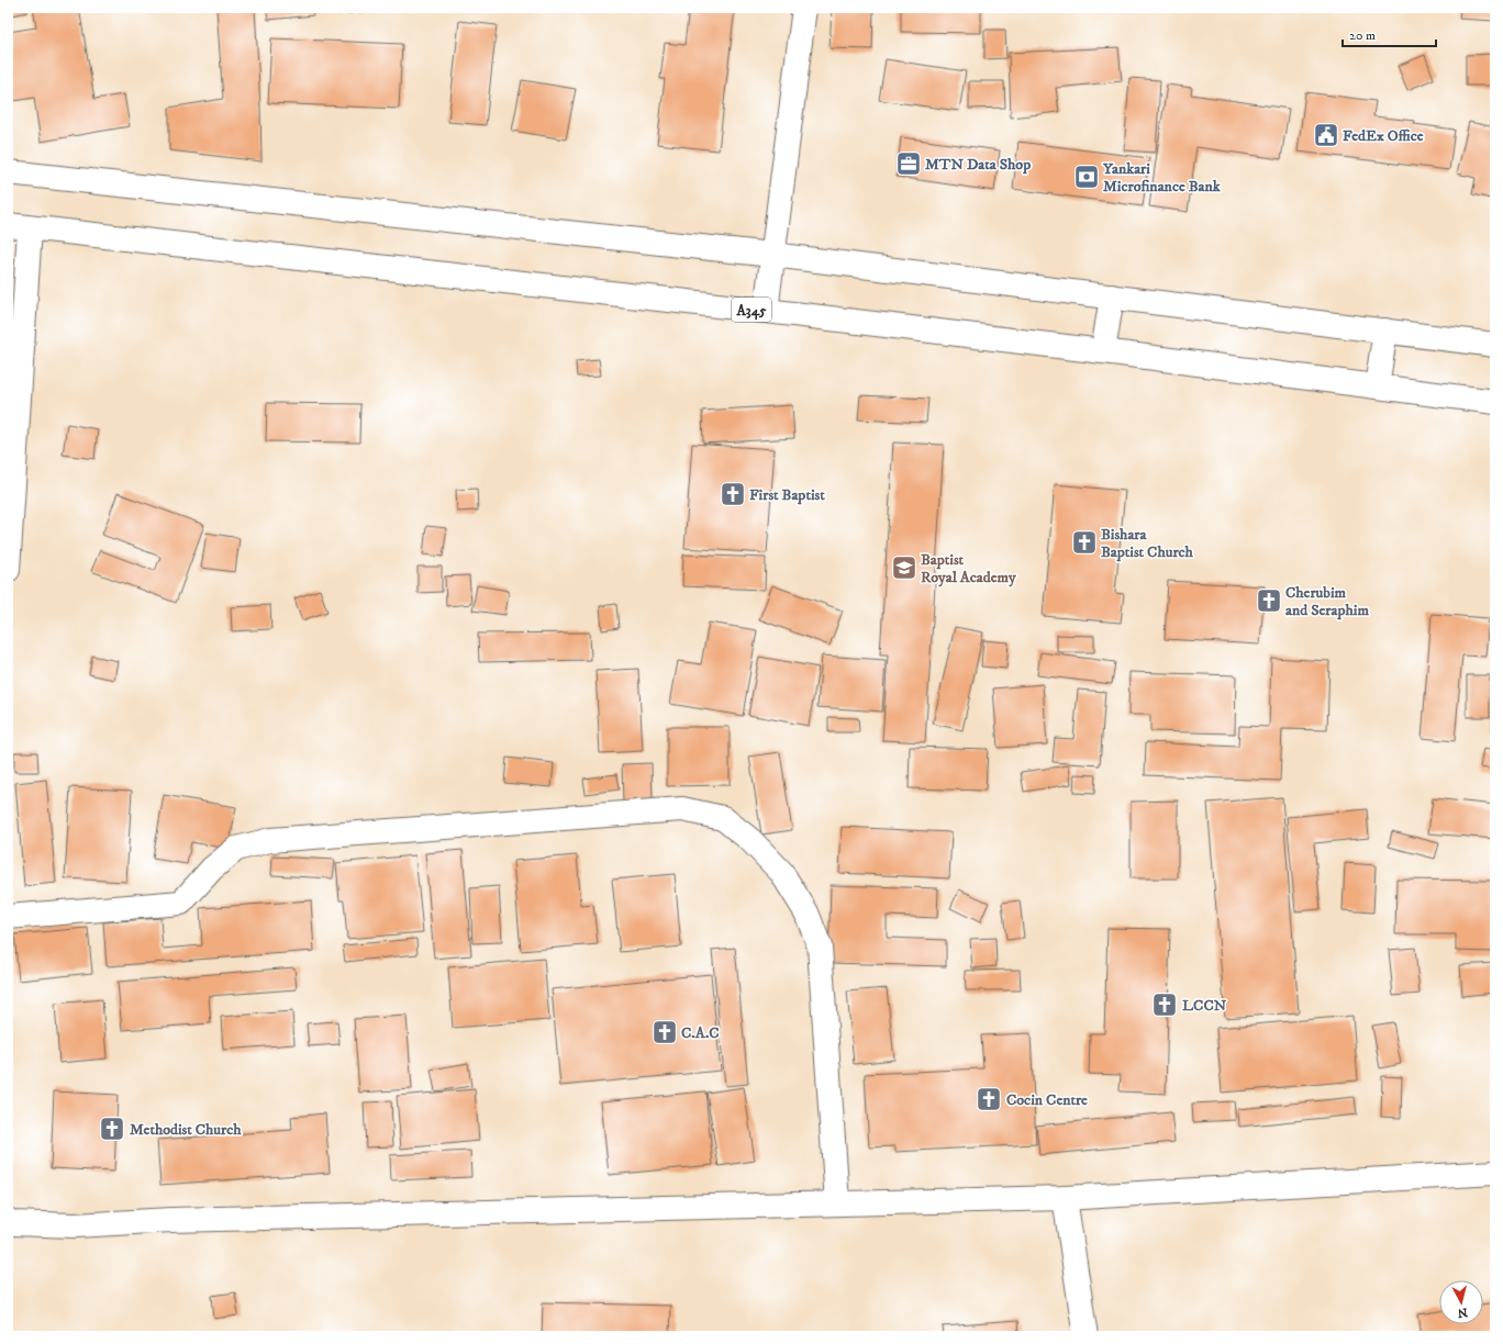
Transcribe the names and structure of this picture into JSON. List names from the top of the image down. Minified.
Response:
{"streets":{"main road":["A345"]},"places":{"public building":["FedEx Office"],"office":["MTN Data Shop"],"bank":["Yankari Microfinance Bank"],"church":["First Baptist","Bishara Baptist Church","Cherubim and Seraphim","LCCN","C.A.C","Cocin Centre","Methodist Church"],"school or university":["Baptist Royal Academy"]},"scale_bar":"20 m","north":"bottom"}
